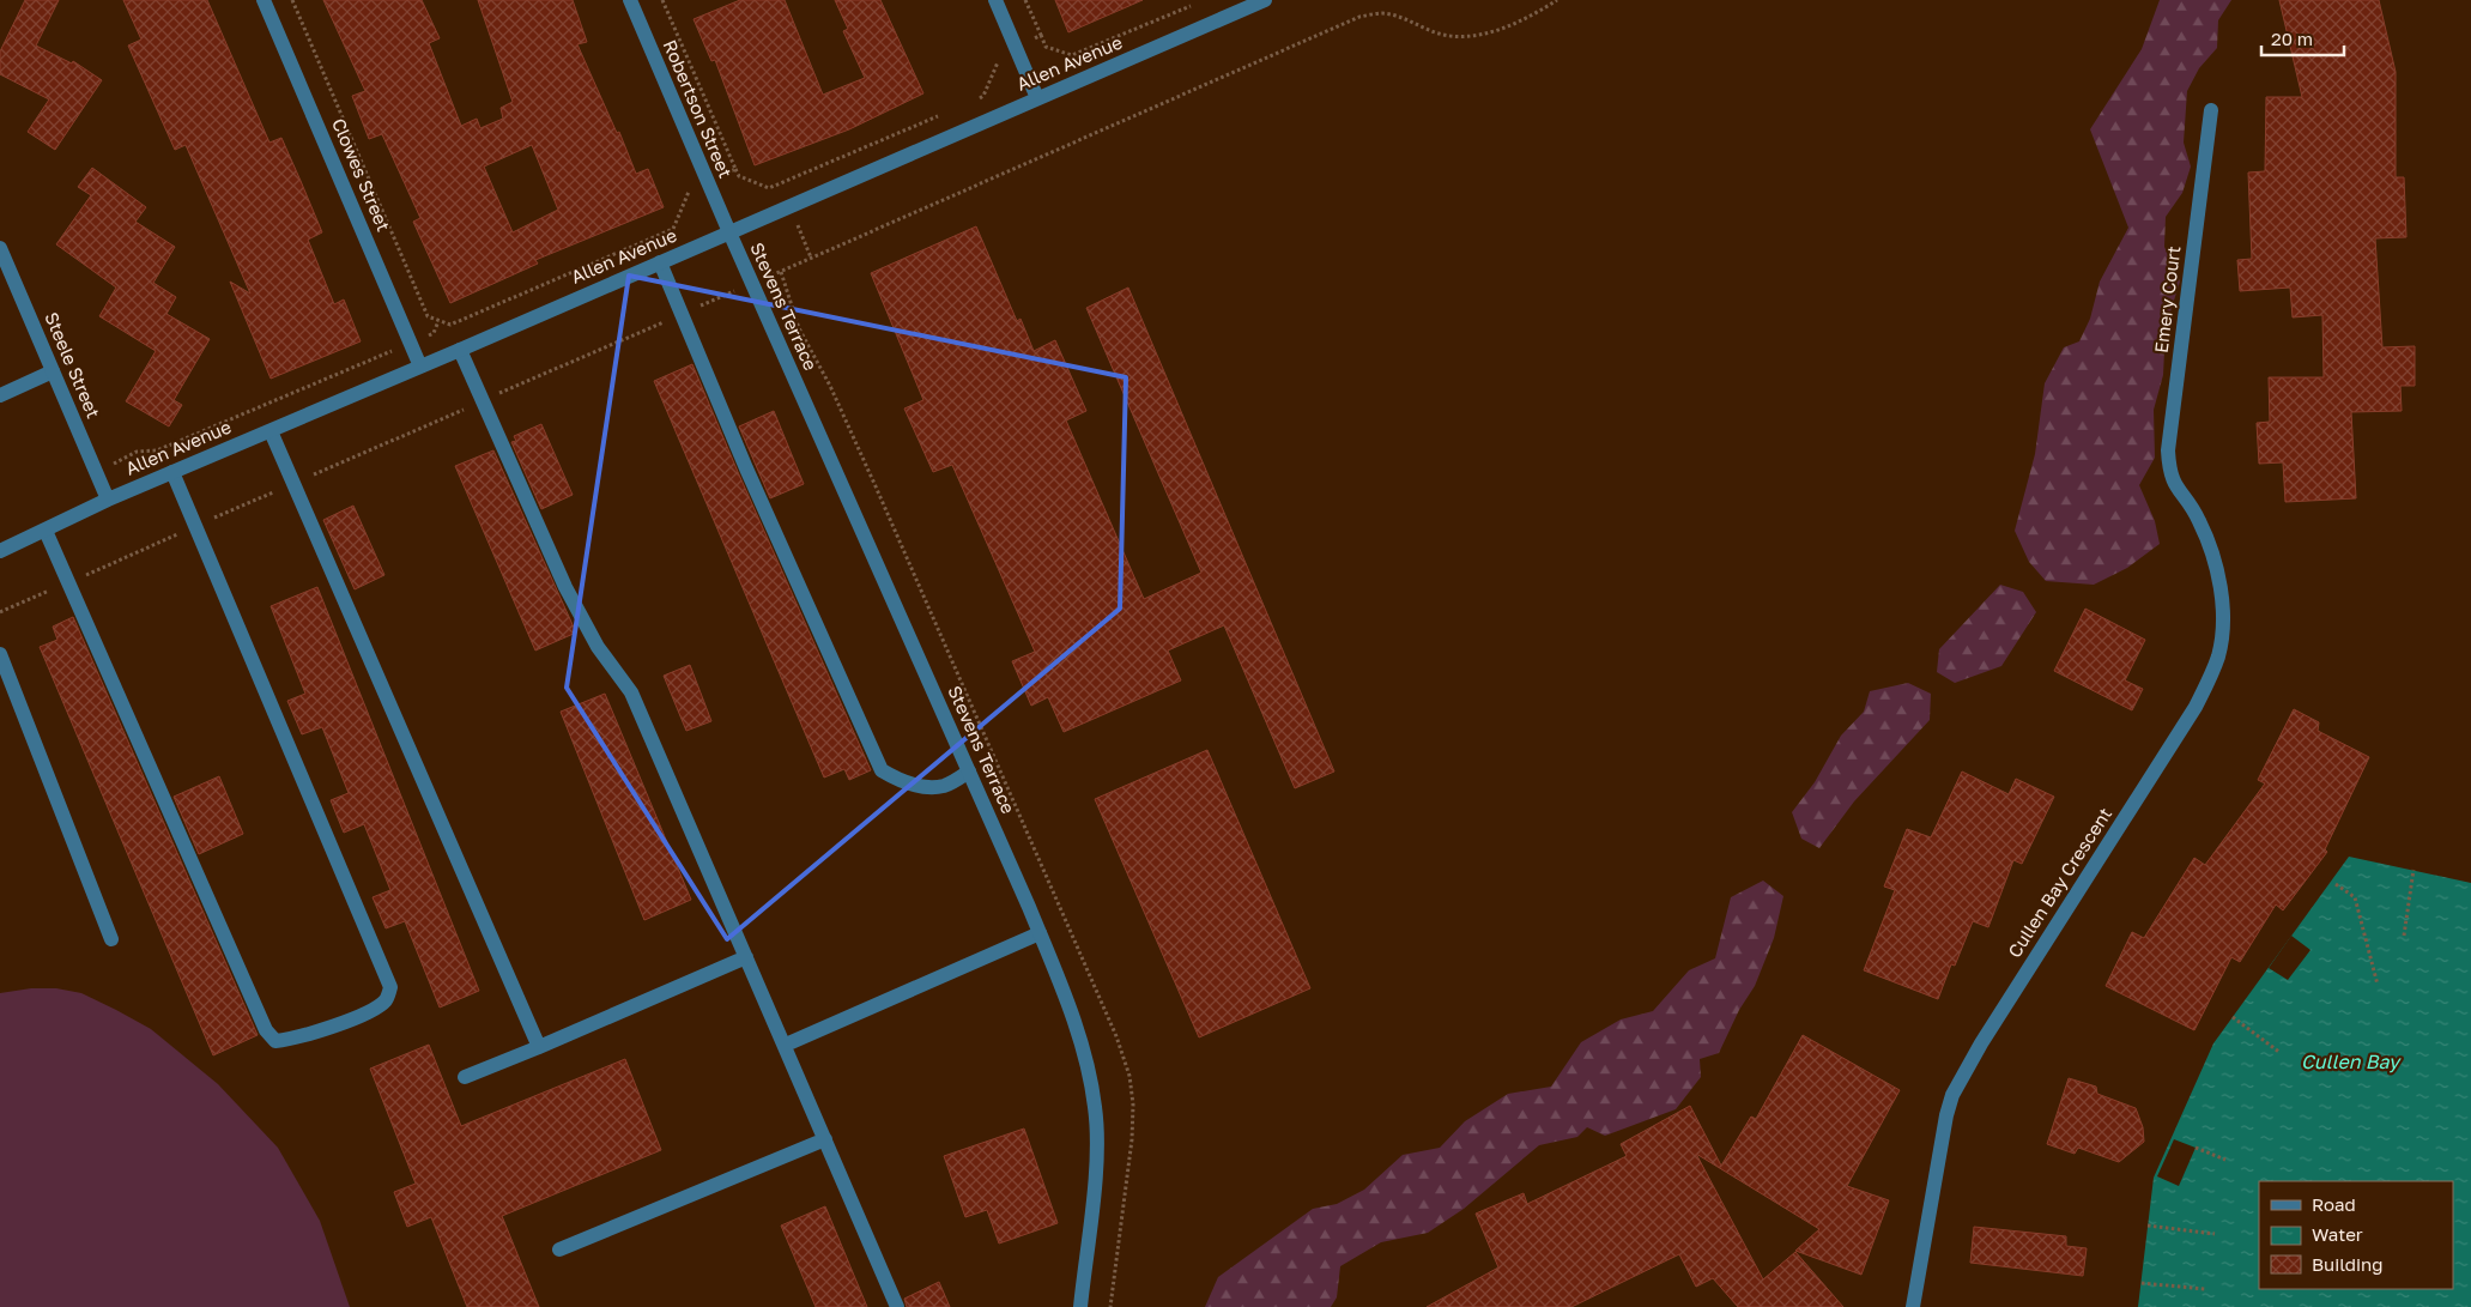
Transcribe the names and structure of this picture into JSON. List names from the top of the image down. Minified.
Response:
{"streets":{"street":["Allen Avenue","Robertson Street","Clowes Street","Emery Court","Stevens Terrace","Steele Street","Cullen Bay Crescent"]},"crossings":[["Allen Avenue","Robertson Street"],["Allen Avenue","Clowes Street"],["Allen Avenue","Stevens Terrace"],["Allen Avenue","Steele Street"],["Robertson Street","Stevens Terrace"],["Emery Court","Cullen Bay Crescent"]],"water":["Cullen Bay"],"legend":["Road","Water","Building"],"scale_bar":"20 m"}
